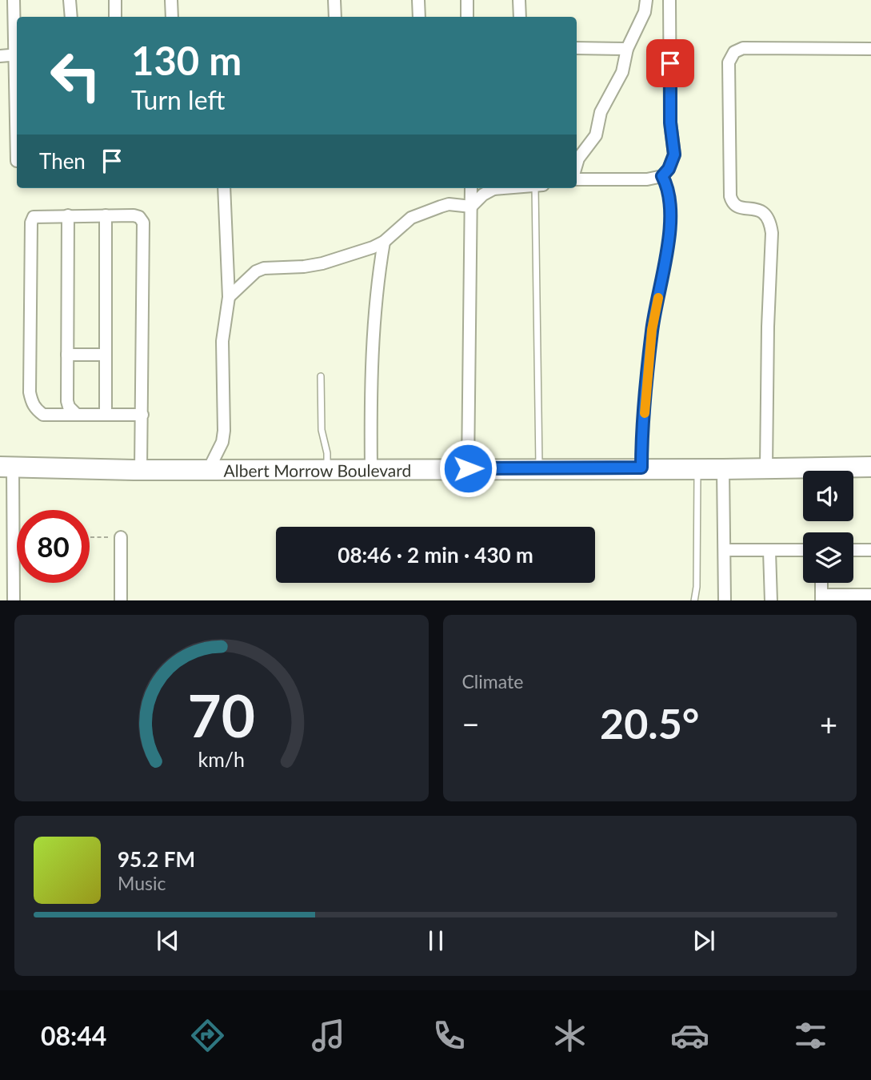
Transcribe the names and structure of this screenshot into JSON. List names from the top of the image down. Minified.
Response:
{"streets":{"highway":["Albert Morrow Boulevard"]},"page":{"turn":["130 m","Turn left"],"then":"Then","limit":"80","trip":"08:46 · 2 min · 430 m","tile":"Climate","heat":["−","20.5°","+"],"song":["95.2 FM","Music"],"tabs":"08:44","gauge":["70","km/h"]}}
